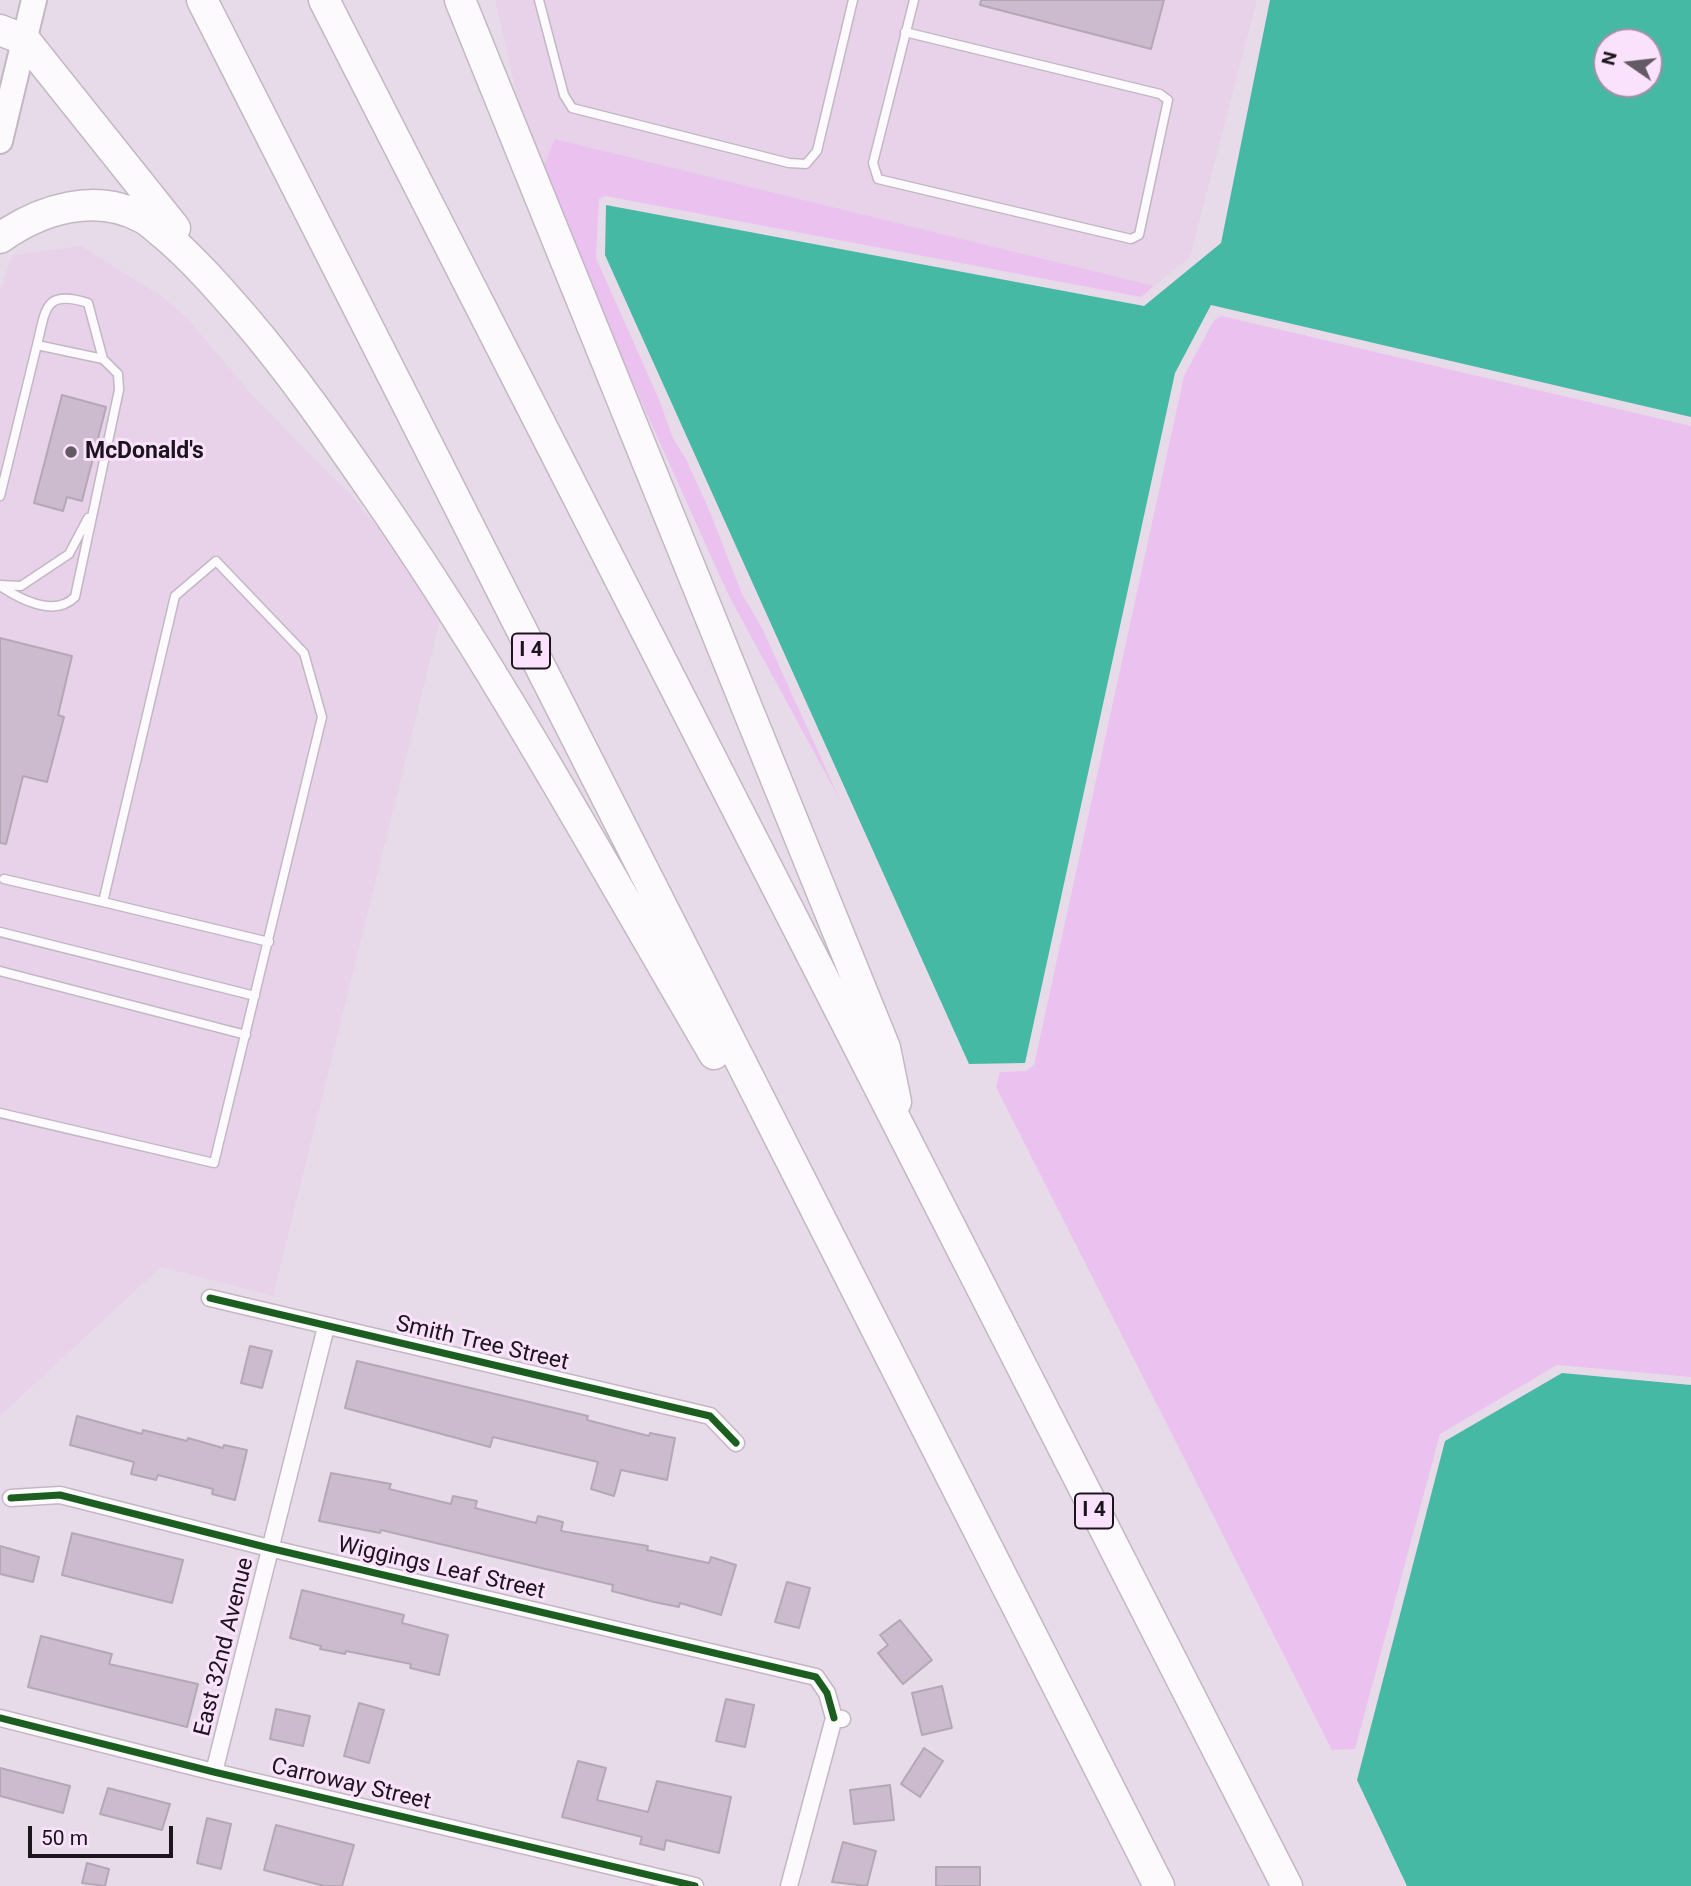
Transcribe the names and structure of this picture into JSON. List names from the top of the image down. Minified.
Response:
{"streets":{"highway":["I 4"],"street":["Smith Tree Street","Wiggings Leaf Street","East 32nd Avenue","Carroway Street"]},"crossings":[["Smith Tree Street","East 32nd Avenue"],["Wiggings Leaf Street","East 32nd Avenue"],["East 32nd Avenue","Carroway Street"]],"places":["McDonald's"],"scale_bar":"50 m","north":"left"}
